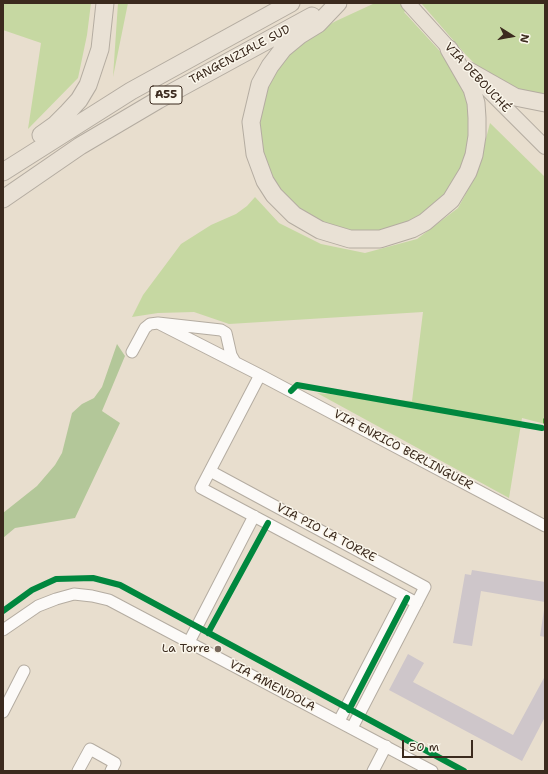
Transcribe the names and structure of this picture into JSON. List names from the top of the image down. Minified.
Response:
{"streets":{"highway":["TANGENZIALE SUD","A55"],"main road":["VIA DEBOUCHÉ"],"street":["VIA ENRICO BERLINGUER","VIA PIO LA TORRE","VIA AMENDOLA"]},"crossings":[["VIA PIO LA TORRE","VIA AMENDOLA"]],"places":["La Torre"],"scale_bar":"50 m","north":"right"}
